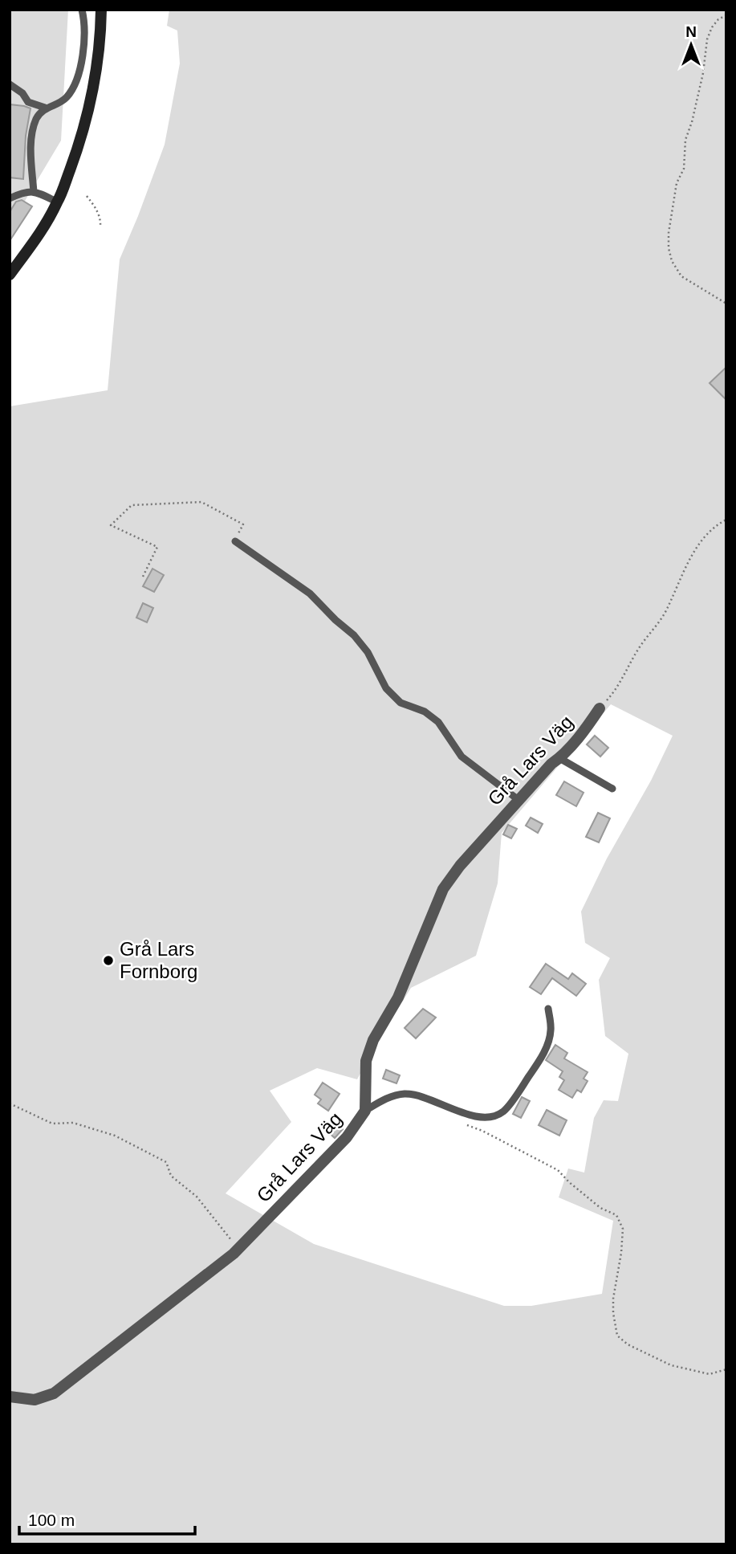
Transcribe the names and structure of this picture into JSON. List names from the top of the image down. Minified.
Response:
{"streets":{"street":["Grå Lars Väg"]},"places":["Grå Lars Fornborg"],"scale_bar":"100 m","north":"top"}
